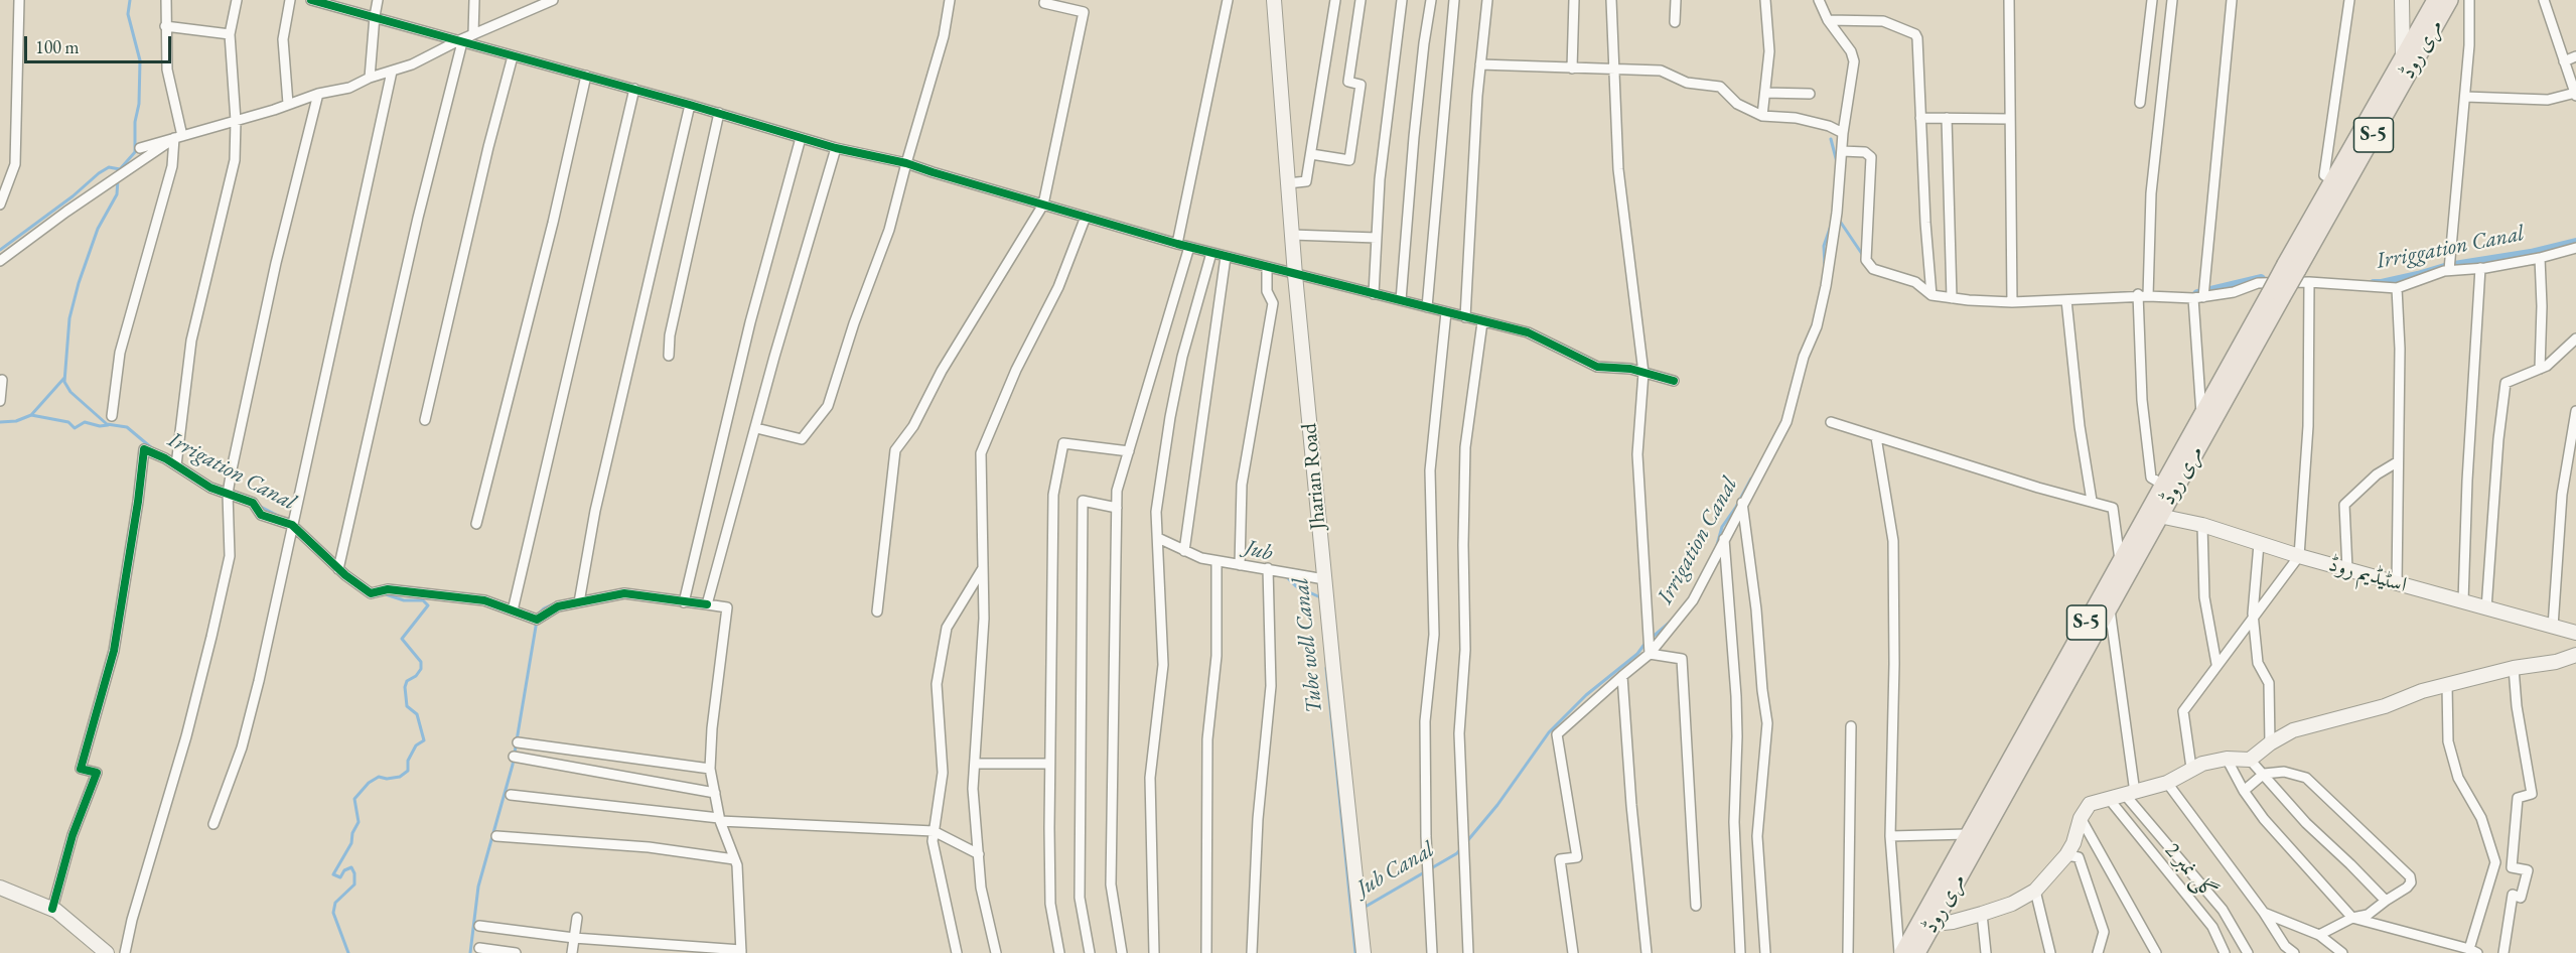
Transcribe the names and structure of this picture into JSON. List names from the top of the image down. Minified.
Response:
{"streets":{"main road":["مری روڈ","S-5"],"street":["Jharian Road","اسٹیڈیم روڈ","گلی نمبر 2"]},"crossings":[["مری روڈ","اسٹیڈیم روڈ"]],"water":["Irriggation Canal","Irrigation Canal","Jub","Tube well Canal","Jub Canal"],"scale_bar":"100 m"}
